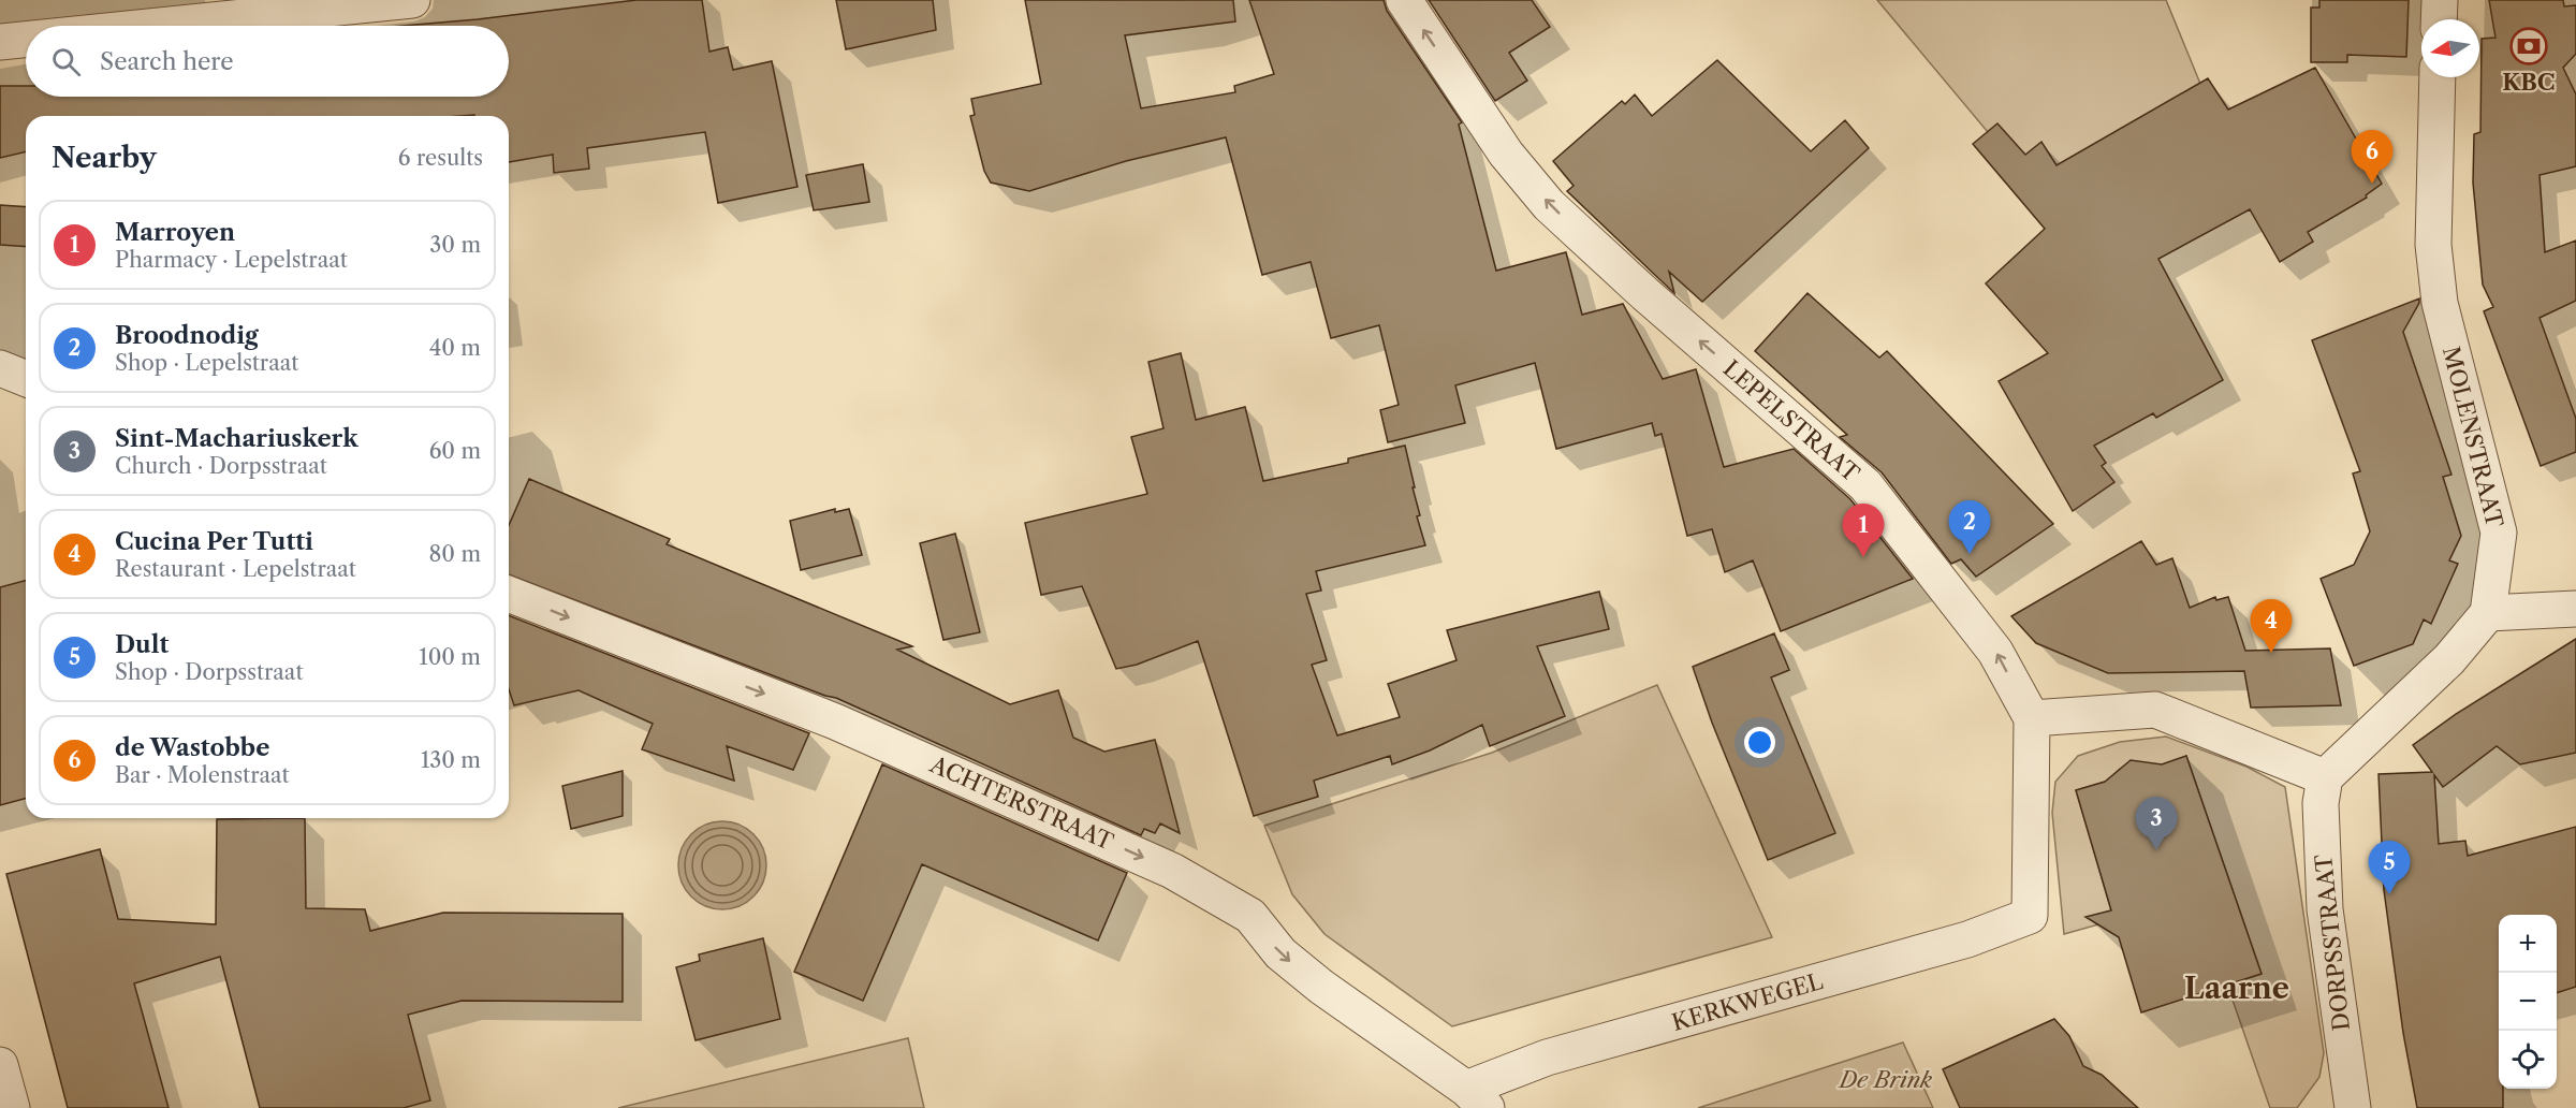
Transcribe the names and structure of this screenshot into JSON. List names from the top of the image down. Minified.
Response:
{"streets":{"street":["LEPELSTRAAT","MOLENSTRAAT","ACHTERSTRAAT","DORPSSTRAAT","KERKWEGEL"]},"crossings":[["LEPELSTRAAT","KERKWEGEL"],["ACHTERSTRAAT","KERKWEGEL"]],"one_way":["LEPELSTRAAT","ACHTERSTRAAT"],"districts":["Laarne"],"parks":["De Brink"],"places":{"bank":["KBC"]},"north":"left","page":{"search":"Search here","heading":["Nearby","6 results"],"pins":["6","2","1","4","3","5"],"list":[{"mark":"1","name":"Marroyen","note":"Pharmacy · Lepelstraat","value":"30 m"},{"mark":"2","name":"Broodnodig","note":"Shop · Lepelstraat","value":"40 m"},{"mark":"3","name":"Sint-Machariuskerk","note":"Church · Dorpsstraat","value":"60 m"},{"mark":"4","name":"Cucina Per Tutti","note":"Restaurant · Lepelstraat","value":"80 m"},{"mark":"5","name":"Dult","note":"Shop · Dorpsstraat","value":"100 m"},{"mark":"6","name":"de Wastobbe","note":"Bar · Molenstraat","value":"130 m"}],"map_buttons":["+","−"]}}
